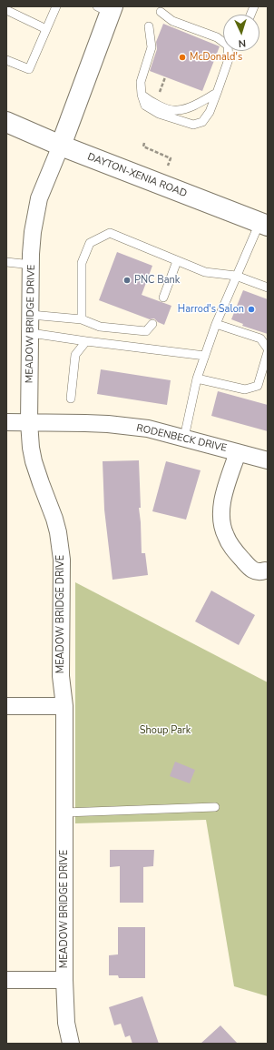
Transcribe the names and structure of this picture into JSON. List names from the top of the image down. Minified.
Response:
{"streets":{"main road":["DAYTON-XENIA ROAD","MEADOW BRIDGE DRIVE"],"street":["RODENBECK DRIVE"]},"crossings":[["DAYTON-XENIA ROAD","MEADOW BRIDGE DRIVE"],["MEADOW BRIDGE DRIVE","RODENBECK DRIVE"]],"parks":["Shoup Park"],"places":["McDonald's","PNC Bank","Harrod's Salon"],"north":"bottom"}
